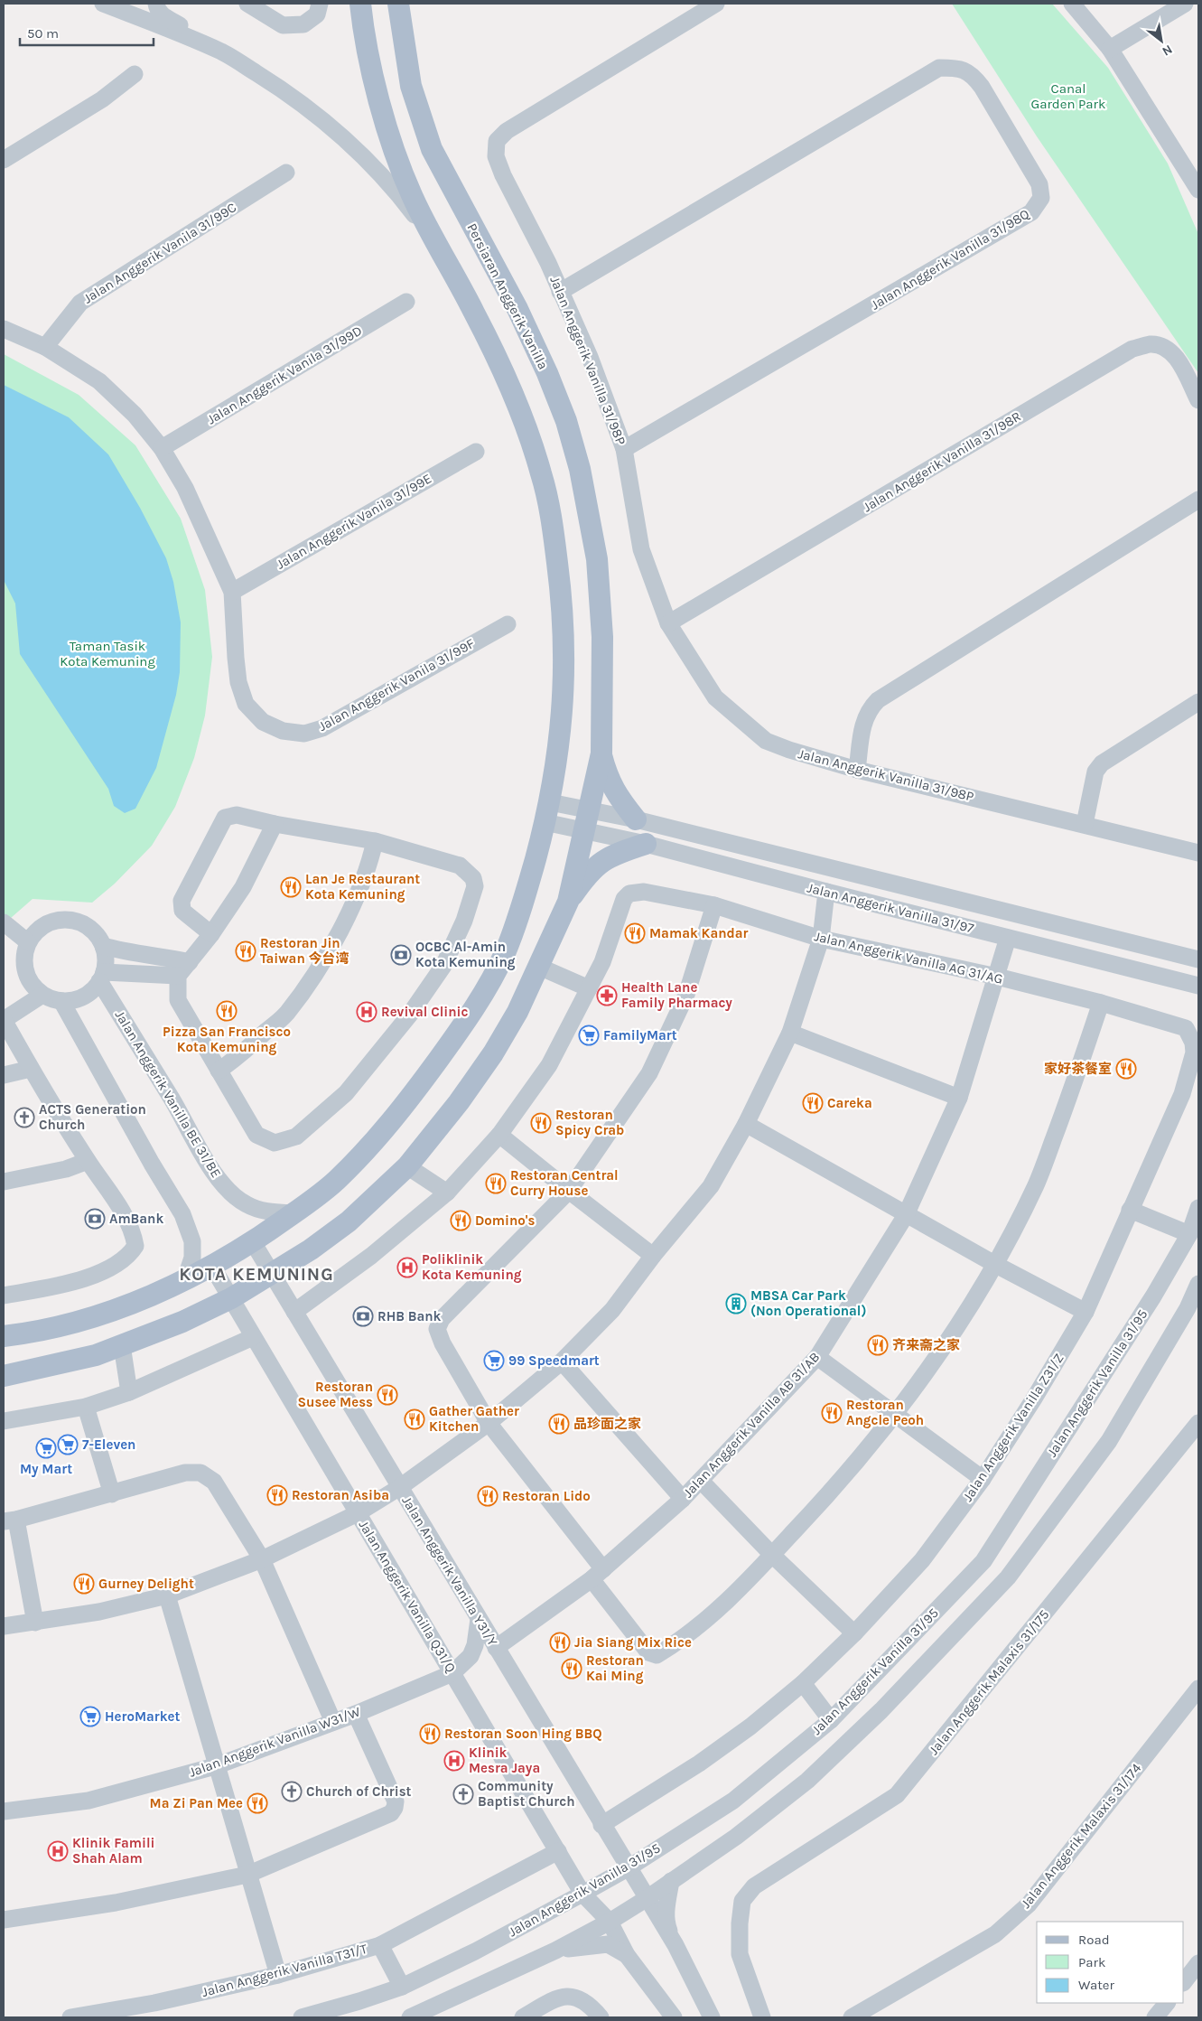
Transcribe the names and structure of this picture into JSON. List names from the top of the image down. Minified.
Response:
{"streets":{"main road":["Persiaran Anggerik Vanilla"],"street":["Jalan Anggerik Vanila 31/99C","Jalan Anggerik Vanilla 31/98Q","Jalan Anggerik Vanilla 31/98P","Jalan Anggerik Vanila 31/99D","Jalan Anggerik Vanilla 31/98R","Jalan Anggerik Vanila 31/99E","Jalan Anggerik Vanila 31/99F","Jalan Anggerik Vanilla 31/97","Jalan Anggerik Vanilla AG 31/AG","Jalan Anggerik Vanilla BE 31/BE","Jalan Anggerik Vanilla 31/95","Jalan Anggerik Vanilla AB 31/AB","Jalan Anggerik Vanilla Z31/Z","Jalan Anggerik Vanilla Y31/Y","Jalan Anggerik Vanilla Q31/Q","Jalan Anggerik Malaxis 31/175","Jalan Anggerik Vanilla W31/W","Jalan Anggerik Malaxis 31/174","Jalan Anggerik Vanilla T31/T"]},"crossings":[["Jalan Anggerik Vanilla 31/98Q","Jalan Anggerik Vanilla 31/98P"],["Persiaran Anggerik Vanilla","Jalan Anggerik Vanilla 31/97"],["Persiaran Anggerik Vanilla","Jalan Anggerik Vanilla Y31/Y"],["Persiaran Anggerik Vanilla","Jalan Anggerik Vanilla Q31/Q"],["Jalan Anggerik Vanilla 31/98P","Jalan Anggerik Vanilla 31/98R"],["Jalan Anggerik Vanila 31/99E","Jalan Anggerik Vanila 31/99F"],["Jalan Anggerik Vanilla 31/97","Jalan Anggerik Vanilla AB 31/AB"],["Jalan Anggerik Vanilla AG 31/AG","Jalan Anggerik Vanilla AB 31/AB"],["Jalan Anggerik Vanilla AG 31/AG","Jalan Anggerik Vanilla Z31/Z"],["Jalan Anggerik Vanilla 31/95","Jalan Anggerik Vanilla Y31/Y"],["Jalan Anggerik Vanilla 31/95","Jalan Anggerik Vanilla Q31/Q"],["Jalan Anggerik Vanilla AB 31/AB","Jalan Anggerik Vanilla Y31/Y"],["Jalan Anggerik Vanilla Z31/Z","Jalan Anggerik Vanilla Y31/Y"],["Jalan Anggerik Vanilla Y31/Y","Jalan Anggerik Vanilla W31/W"],["Jalan Anggerik Vanilla Q31/Q","Jalan Anggerik Vanilla W31/W"],["Jalan Anggerik Vanilla Q31/Q","Jalan Anggerik Vanilla T31/T"]],"districts":["KOTA KEMUNING"],"parks":["Canal Garden Park","Taman Tasik Kota Kemuning"],"places":{"restaurant":["Lan Je Restaurant Kota Kemuning","Mamak Kandar","Restoran Jin Taiwan 今台湾","Pizza San Francisco Kota Kemuning","家好茶餐室","Careka","Restoran Spicy Crab","Restoran Central Curry House","Domino's","齐来斋之家","Restoran Susee Mess","Restoran Angcle Peoh","Gather Gather Kitchen","品珍面之家","Restoran Asiba","Restoran Lido","Gurney Delight","Jia Siang Mix Rice","Restoran Kai Ming","Restoran Soon Hing BBQ","Ma Zi Pan Mee"],"bank":["OCBC Al-Amin Kota Kemuning","AmBank","RHB Bank"],"pharmacy":["Health Lane Family Pharmacy"],"hospital":["Revival Clinic","Poliklinik Kota Kemuning","Klinik Mesra Jaya","Klinik Famili Shah Alam"],"supermarket":["FamilyMart","99 Speedmart","7-Eleven","My Mart","HeroMarket"],"church":["ACTS Generation Church","Church of Christ","Community Baptist Church"],"building":["MBSA Car Park (Non Operational)"]},"legend":["Road","Park","Water"],"scale_bar":"50 m","north":"bottom right"}
